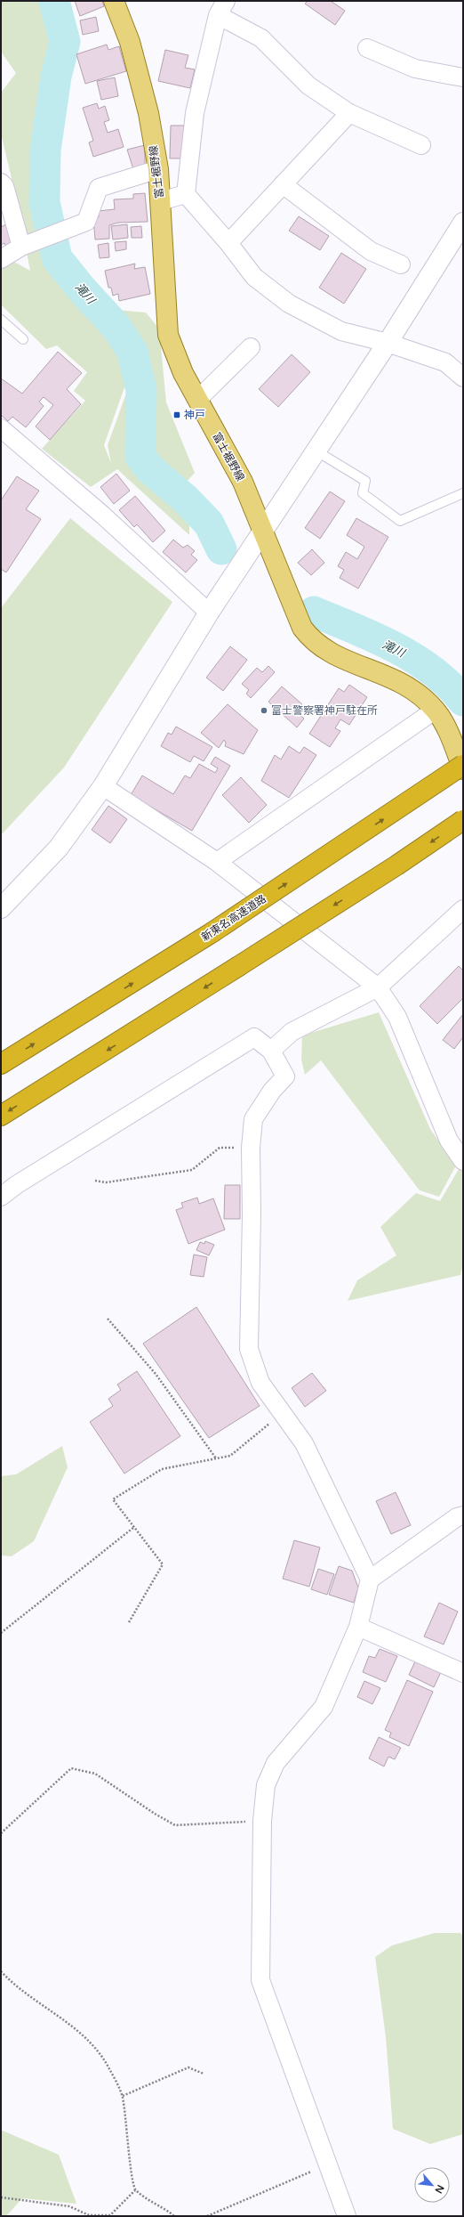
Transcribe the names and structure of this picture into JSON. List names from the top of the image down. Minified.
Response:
{"streets":{"highway":["新東名高速道路"],"main road":["富士裾野線"]},"water":["滝川"],"places":{"transit":["神戸"],"other":["富士警察署神戸駐在所"]},"north":"bottom right"}
